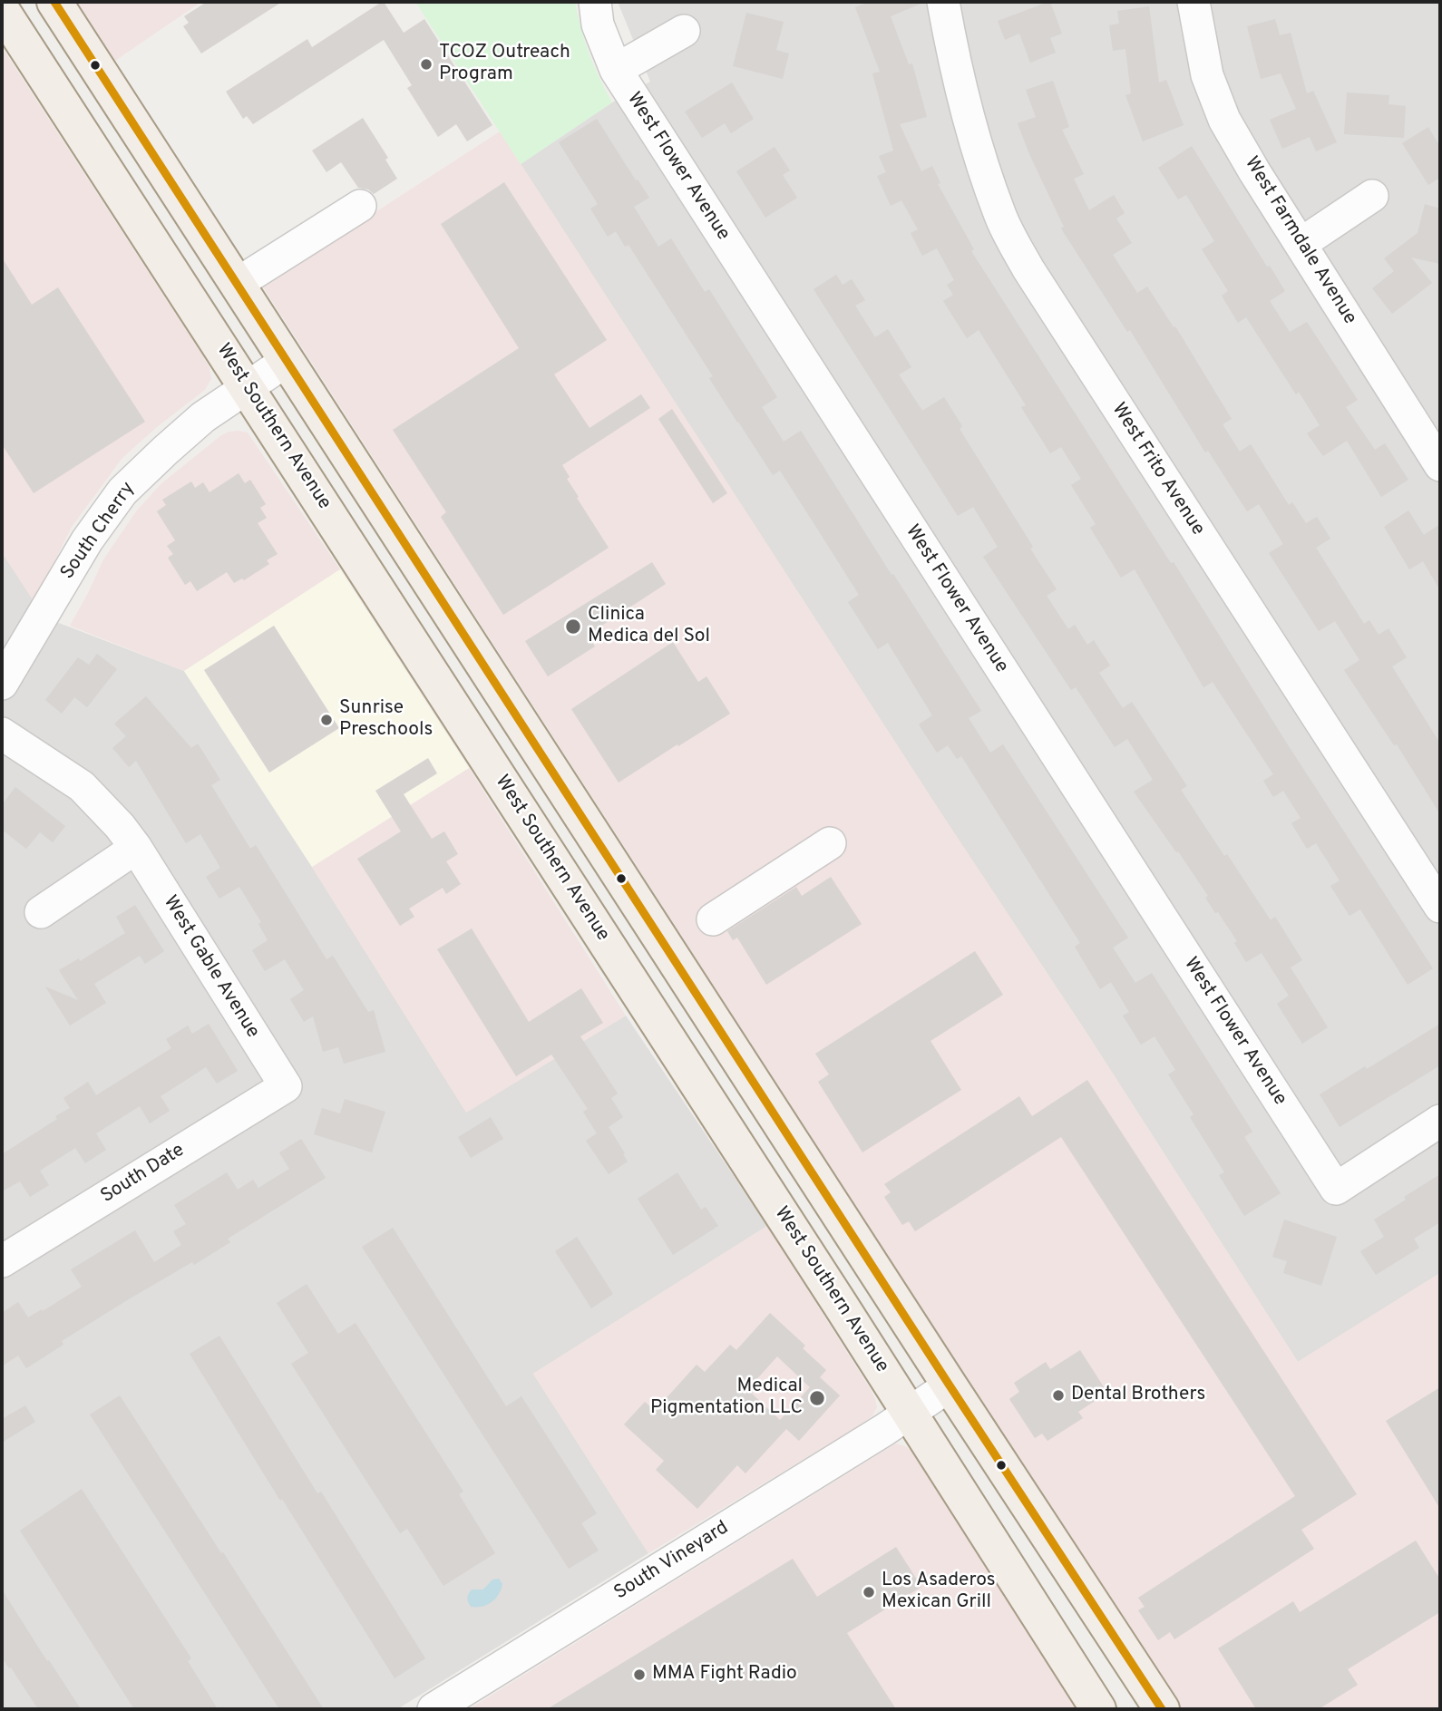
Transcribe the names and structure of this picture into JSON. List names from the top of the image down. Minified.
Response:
{"streets":{"main road":["West Southern Avenue"],"street":["West Flower Avenue","West Farmdale Avenue","West Frito Avenue","South Cherry","West Gable Avenue","South Date","South Vineyard"]},"crossings":[["West Southern Avenue","South Cherry"],["West Southern Avenue","South Vineyard"],["West Gable Avenue","South Date"]],"places":["TCOZ Outreach Program","Clinica Medica del Sol","Sunrise Preschools","Dental Brothers","Medical Pigmentation LLC","Los Asaderos Mexican Grill","MMA Fight Radio"]}
